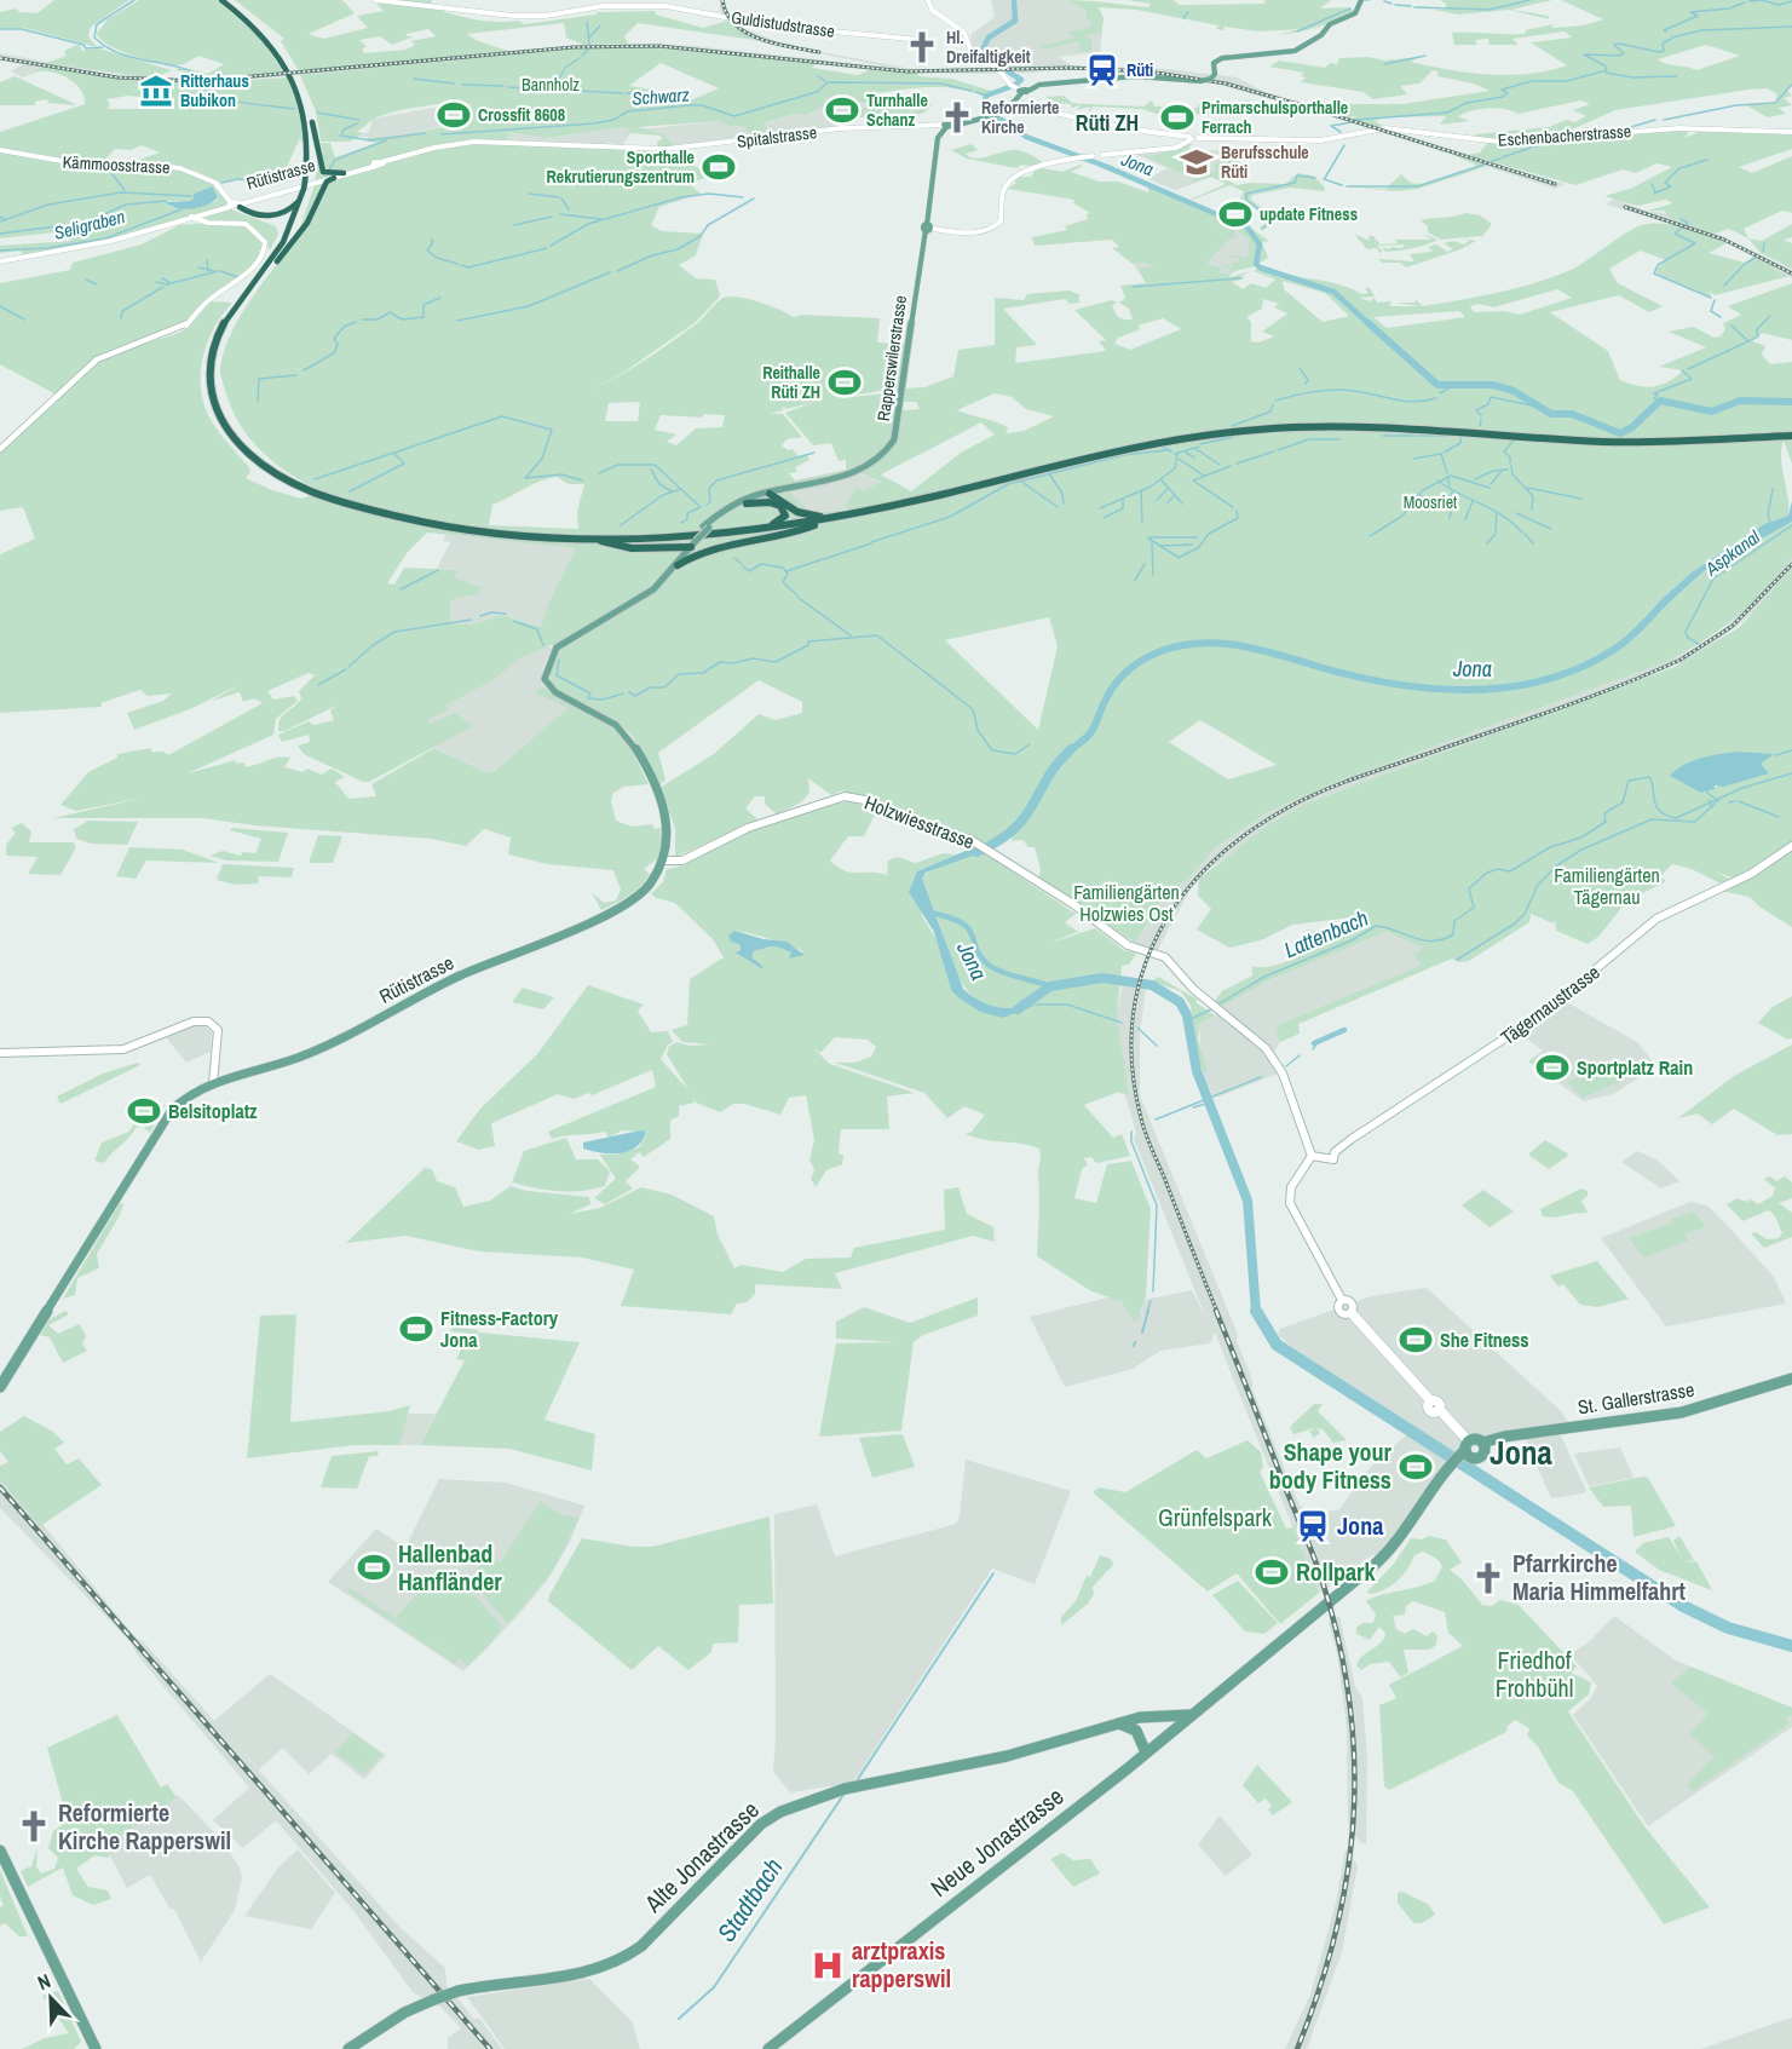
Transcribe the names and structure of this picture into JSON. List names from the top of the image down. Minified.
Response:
{"streets":{"main road":["Rütistrasse","Rapperswilerstrasse","St. Gallerstrasse","Neue Jonastrasse","Alte Jonastrasse"],"street":["Guldistudstrasse","Eschenbacherstrasse","Spitalstrasse","Kämmoosstrasse","Holzwiesstrasse","Tägernaustrasse"]},"crossings":[["Spitalstrasse","Rapperswilerstrasse"],["Kämmoosstrasse","Rütistrasse"],["Rütistrasse","Rapperswilerstrasse"],["Rütistrasse","Holzwiesstrasse"],["Holzwiesstrasse","Tägernaustrasse"],["Neue Jonastrasse","Alte Jonastrasse"]],"districts":["Rüti ZH","Jona"],"water":["Schwarz","Jona","Seligraben","Aspkanal","Lattenbach","Stadtbach"],"parks":["Bannholz","Moosriet","Familiengärten Tägernau","Familiengärten Holzwies Ost","Grünfelspark","Friedhof Frohbühl"],"places":{"church":["Hl. Dreifaltigkeit","Reformierte Kirche","Pfarrkirche Maria Himmelfahrt","Reformierte Kirche Rapperswil"],"station":["Rüti","Jona"],"museum":["Ritterhaus Bubikon"],"sports":["Turnhalle Schanz","Crossfit 8608","Primarschulsporthalle Ferrach","Sporthalle Rekrutierungszentrum","update Fitness","Reithalle Rüti ZH","Sportplatz Rain","Belsitoplatz","Fitness-Factory Jona","She Fitness","Shape your body Fitness","Hallenbad Hanfländer","Rollpark"],"school or university":["Berufsschule Rüti"],"hospital":["arztpraxis rapperswil"]},"north":"top left"}
